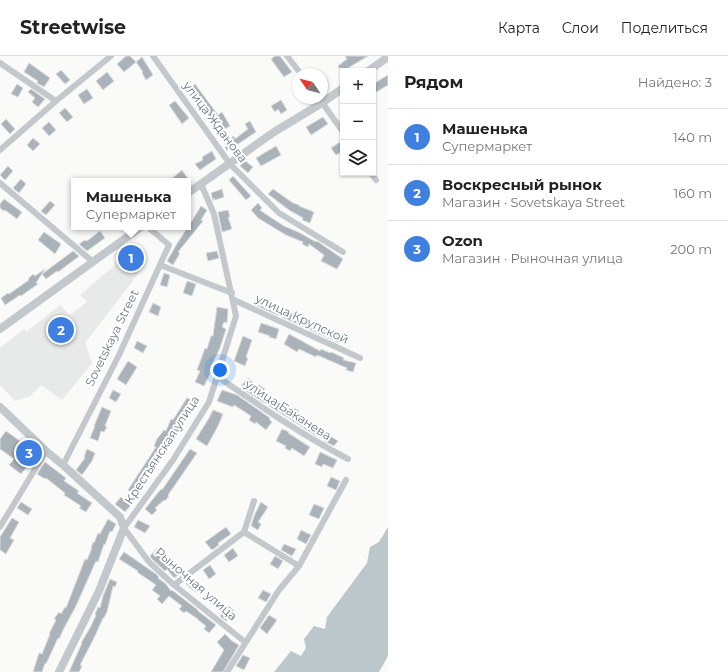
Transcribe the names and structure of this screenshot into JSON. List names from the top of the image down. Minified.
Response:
{"streets":{"street":["улица Жданова","улица Крупской","Sovetskaya Street","улица Баканева","Крестьянская улица","Рыночная улица"]},"crossings":[["улица Крупской","Sovetskaya Street"],["улица Крупской","Крестьянская улица"],["Sovetskaya Street","Рыночная улица"],["улица Баканева","Крестьянская улица"],["Крестьянская улица","Рыночная улица"]],"north":"top left","page":{"header":"Streetwise","nav":["Карта","Слои","Поделиться"],"heading":["Рядом","Найдено: 3"],"map_buttons":["+","−"],"list":[{"mark":"1","name":"Машенька","note":"Супермаркет","value":"140 m"},{"mark":"2","name":"Воскресный рынок","note":"Магазин · Sovetskaya Street","value":"160 m"},{"mark":"3","name":"Ozon","note":"Магазин · Рыночная улица","value":"200 m"}],"popup":["Машенька","Супермаркет"],"pins":["1","2","3"]}}
